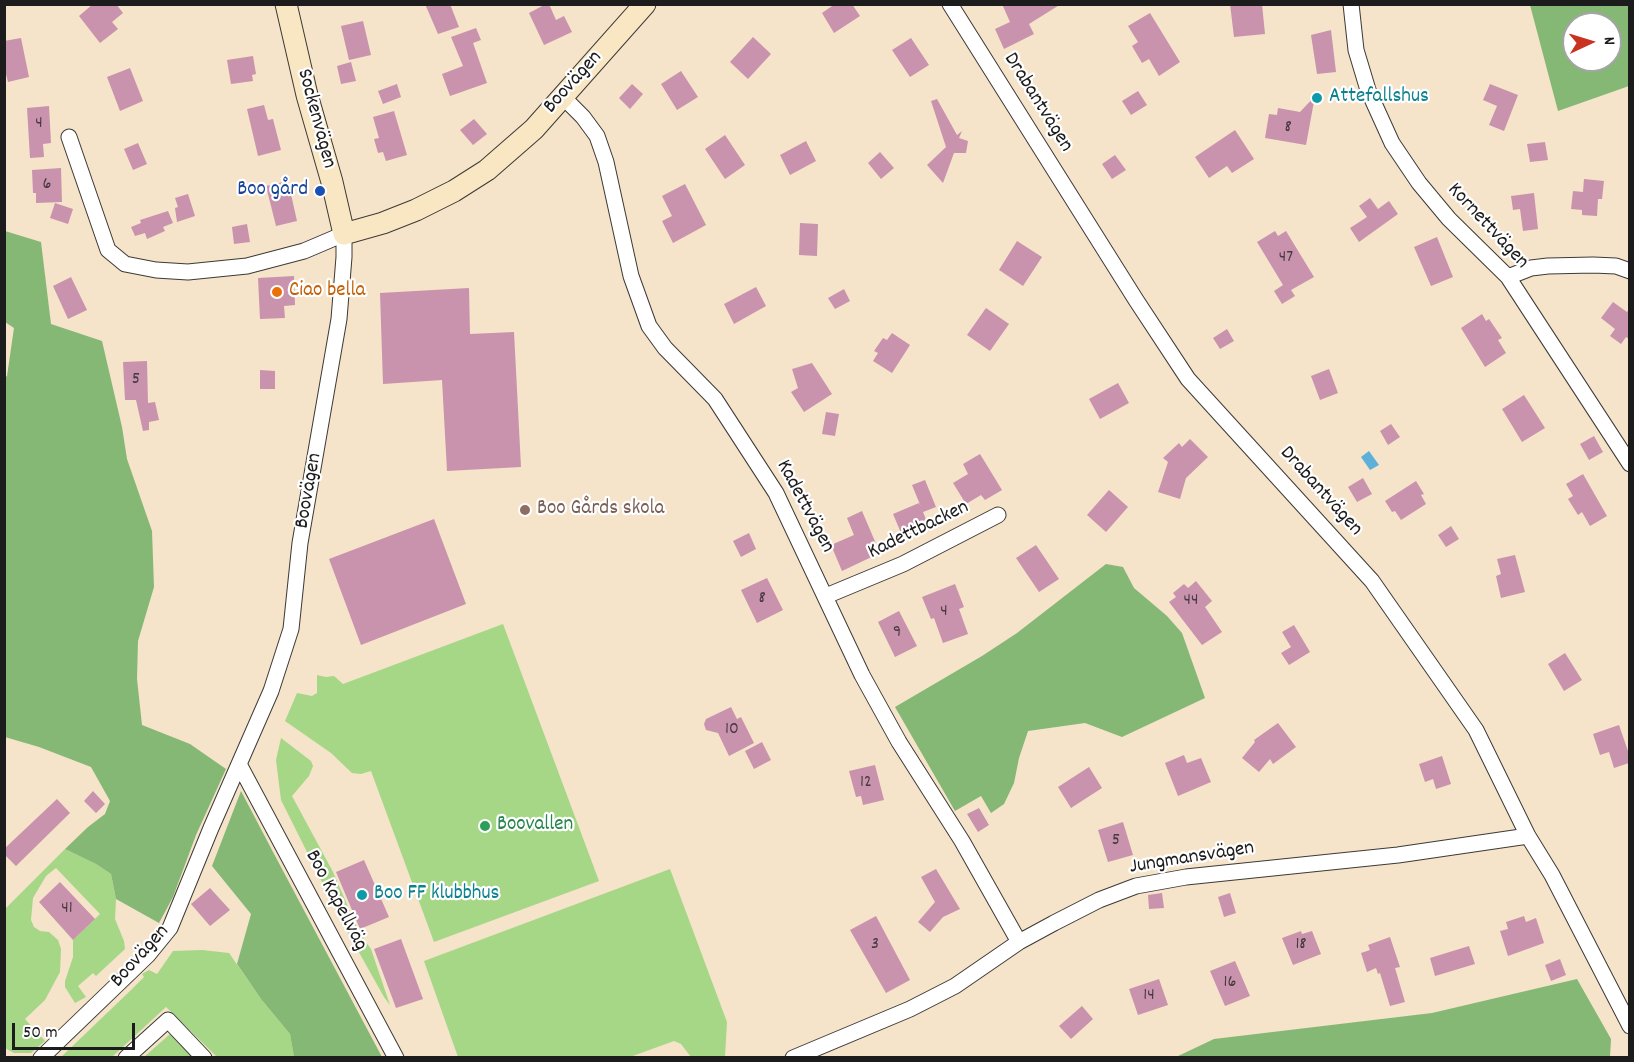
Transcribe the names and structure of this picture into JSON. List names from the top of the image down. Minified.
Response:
{"streets":{"street":["Boovägen","Drabantvägen","Sockenvägen","Kornettvägen","Kadettvägen","Kadettbacken","Jungmansvägen","Boo Kapellväg"]},"crossings":[["Boovägen","Sockenvägen"],["Boovägen","Kadettvägen"],["Boovägen","Boo Kapellväg"],["Drabantvägen","Jungmansvägen"],["Kadettvägen","Kadettbacken"],["Kadettvägen","Jungmansvägen"]],"places":["Attefallshus","Boo gård","Ciao bella","Boo Gårds skola","Boovallen","Boo FF klubbhus"],"house_numbers":["4","8","6","47","5","8","44","4","9","10","12","5","41","3","18","16","14"],"scale_bar":"50 m","north":"right"}
